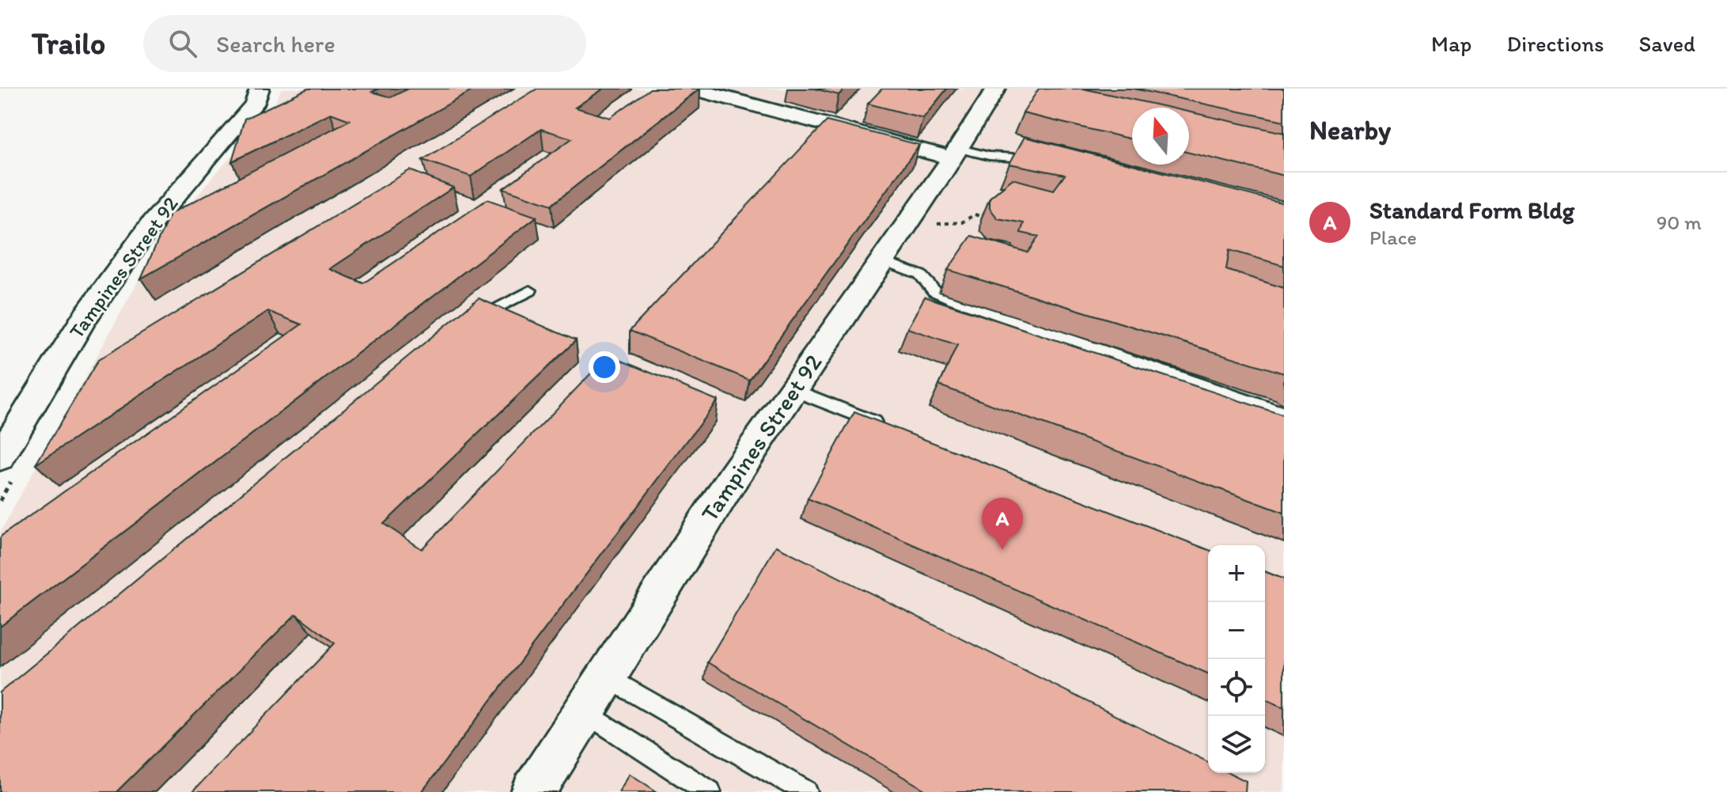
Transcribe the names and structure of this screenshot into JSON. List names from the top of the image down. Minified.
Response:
{"streets":{"street":["Tampines Street 92"]},"north":"top","page":{"header":"Trailo","search":"Search here","nav":["Map","Directions","Saved"],"heading":"Nearby","list":[{"mark":"A","name":"Standard Form Bldg","note":"Place","value":"90 m"}],"pins":"A","map_buttons":["+","−"]}}
